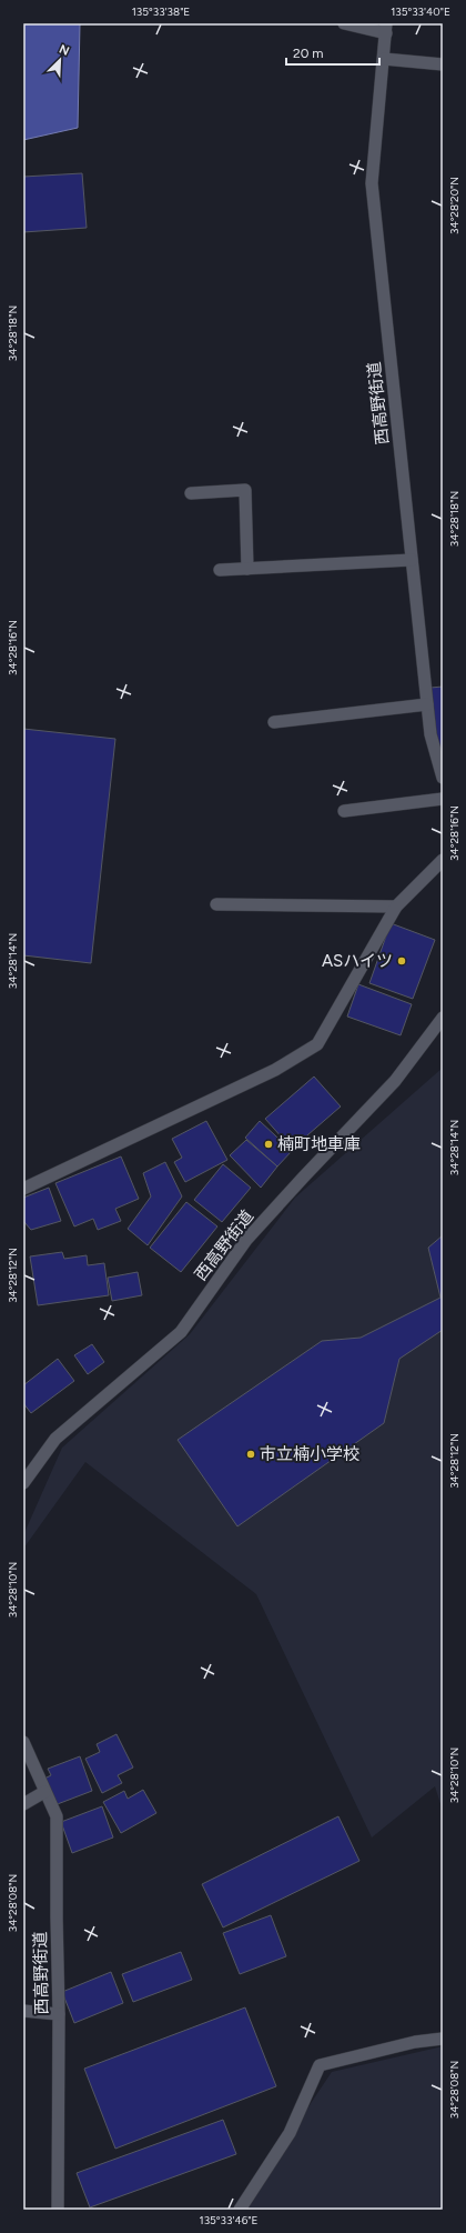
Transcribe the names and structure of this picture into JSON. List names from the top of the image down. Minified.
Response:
{"streets":{"street":["西高野街道"]},"places":["ASハイツ","楠町地車庫","市立楠小学校"],"scale_bar":"20 m","north":"top right","coordinates":["135°33'38\"E","135°33'40\"E","34°28'20\"N","34°28'18\"N","34°28'16\"N","34°28'14\"N","34°28'12\"N","34°28'10\"N","34°28'08\"N","135°33'46\"E"]}
